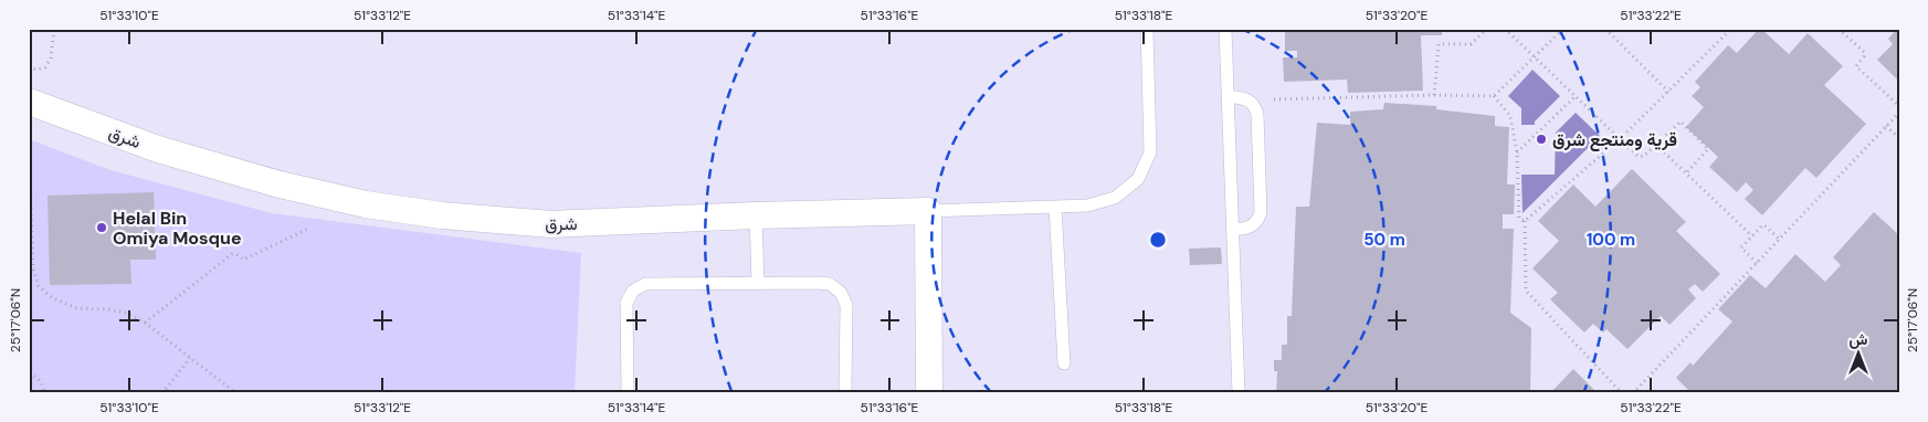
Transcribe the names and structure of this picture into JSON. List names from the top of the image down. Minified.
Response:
{"streets":{"street":["شرق"]},"places":["قرية ومنتجع شرق","Helal Bin Omiya Mosque"],"north":"top","coordinates":["51°33'10\"E","51°33'12\"E","51°33'14\"E","51°33'16\"E","51°33'18\"E","51°33'20\"E","51°33'22\"E","25°17'06\"N"],"rings":["50 m","100 m"]}
